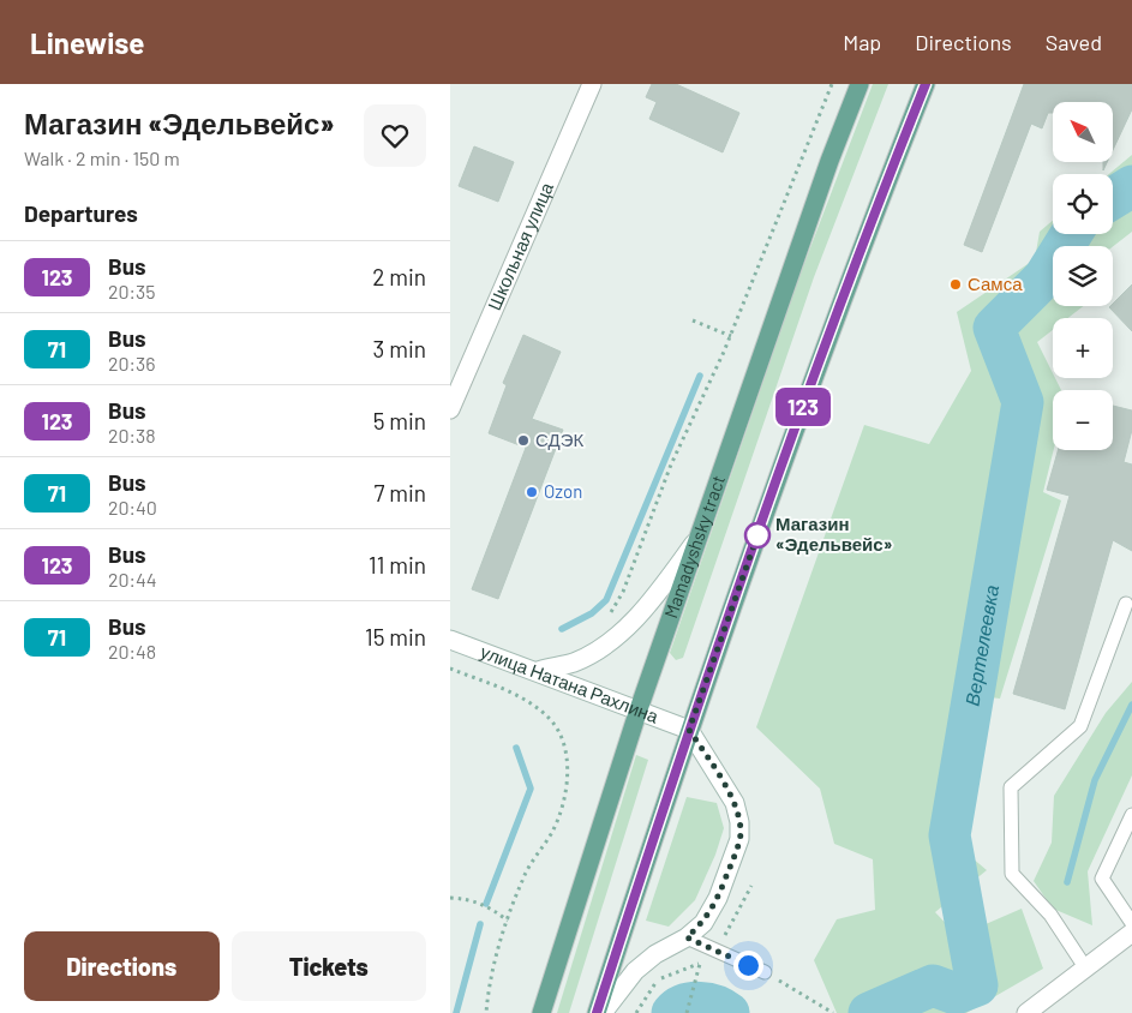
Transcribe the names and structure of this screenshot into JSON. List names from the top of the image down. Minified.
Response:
{"streets":{"main road":["Mamadyshsky tract"],"street":["Школьная улица","улица Натана Рахлина"]},"crossings":[["Mamadyshsky tract","улица Натана Рахлина"]],"water":["Вертелеевка"],"places":["Самса","СДЭК","Ozon","Магазин «Эдельвейс»"],"lines":["bus line 123"],"north":"top left","page":{"header":"Linewise","nav":["Map","Directions","Saved"],"heading":[["Магазин «Эдельвейс»","Walk · 2 min · 150 m"],"Departures"],"on_map":"123","map_buttons":["+","−"],"list":[{"mark":"123","name":"Bus","note":"20:35","value":"2 min"},{"mark":"71","name":"Bus","note":"20:36","value":"3 min"},{"mark":"123","name":"Bus","note":"20:38","value":"5 min"},{"mark":"71","name":"Bus","note":"20:40","value":"7 min"},{"mark":"123","name":"Bus","note":"20:44","value":"11 min"},{"mark":"71","name":"Bus","note":"20:48","value":"15 min"}],"buttons":["Directions","Tickets"]}}
